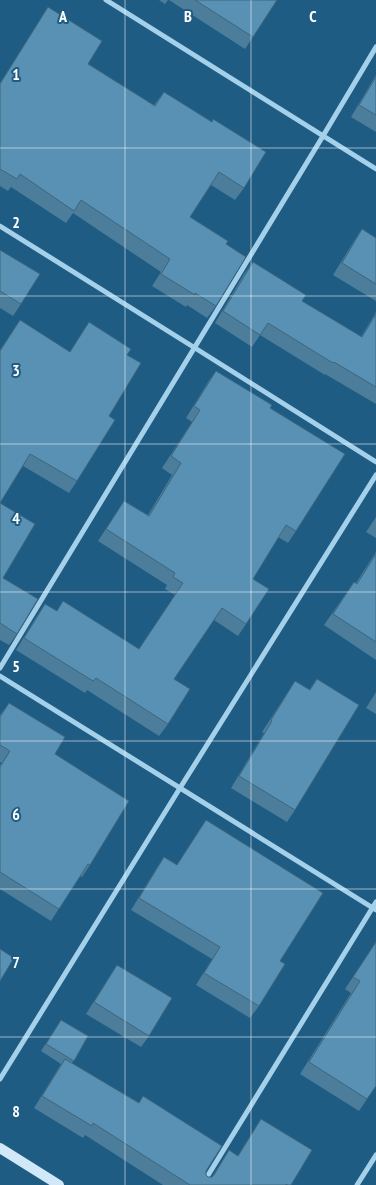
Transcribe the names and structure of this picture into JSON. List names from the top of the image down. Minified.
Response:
{"grid":{"columns":["A","B","C"],"rows":["1","2","3","4","5","6","7","8"]}}
